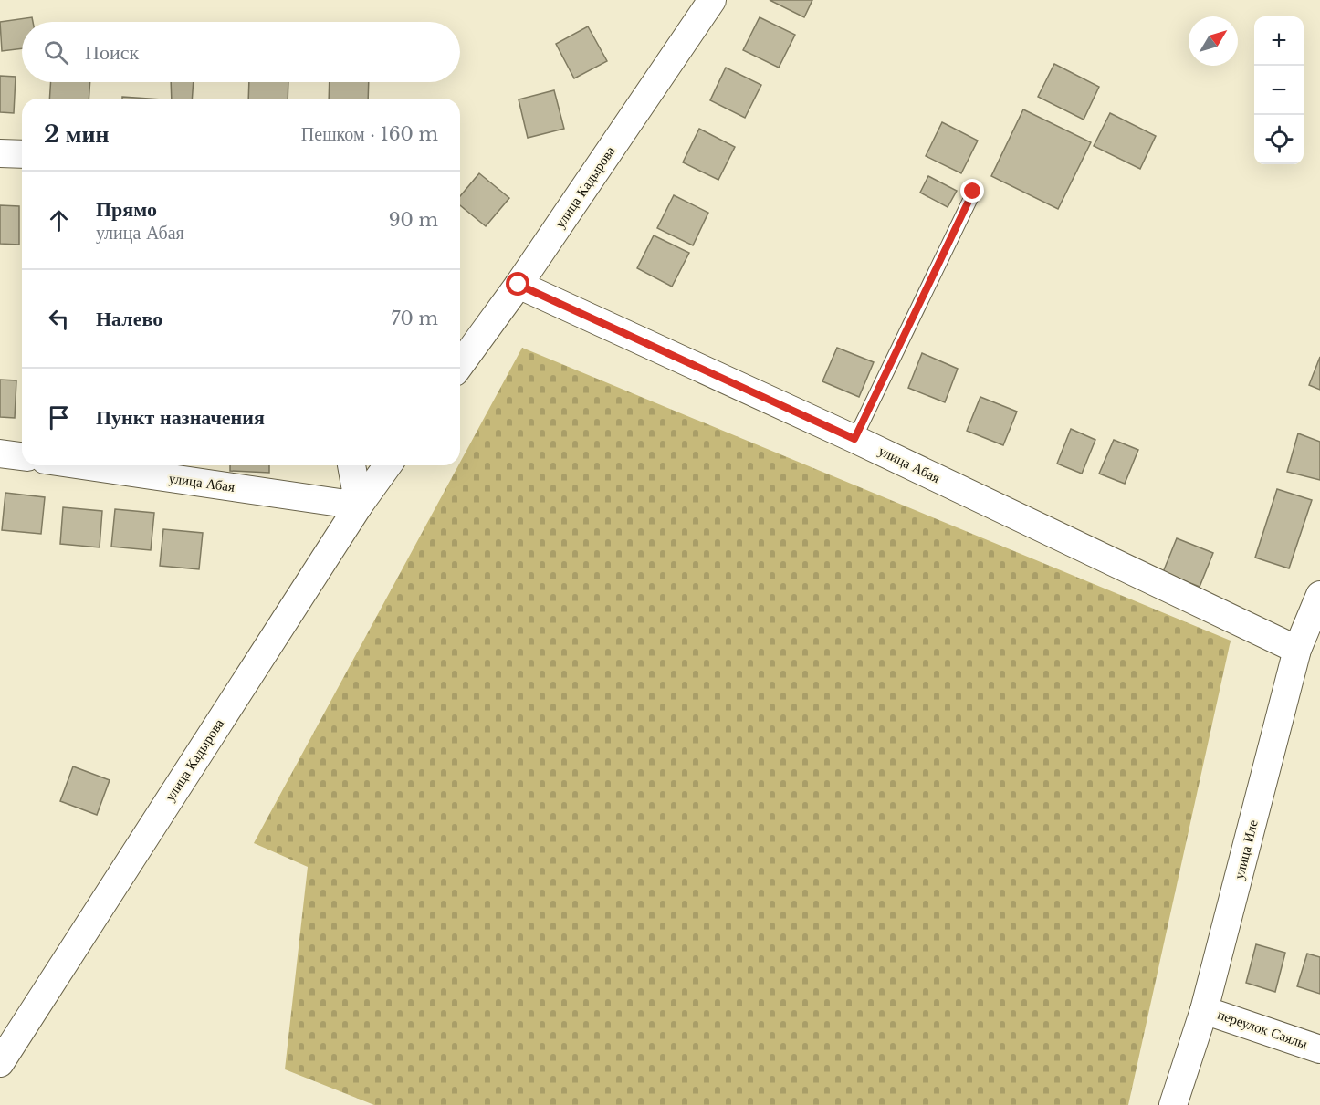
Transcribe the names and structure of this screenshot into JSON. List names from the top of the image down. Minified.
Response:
{"streets":{"street":["улица Кадырова","улица Абая","улица Иле","переулок Саялы"]},"crossings":[["улица Кадырова","улица Абая"],["улица Абая","улица Иле"],["улица Иле","переулок Саялы"]],"north":"top right","page":{"map_buttons":["+","−"],"search":"Поиск","heading":["2 мин","Пешком · 160 m"],"list":[["Прямо","улица Абая","90 m"],["Налево","70 m"],"Пункт назначения"]}}
